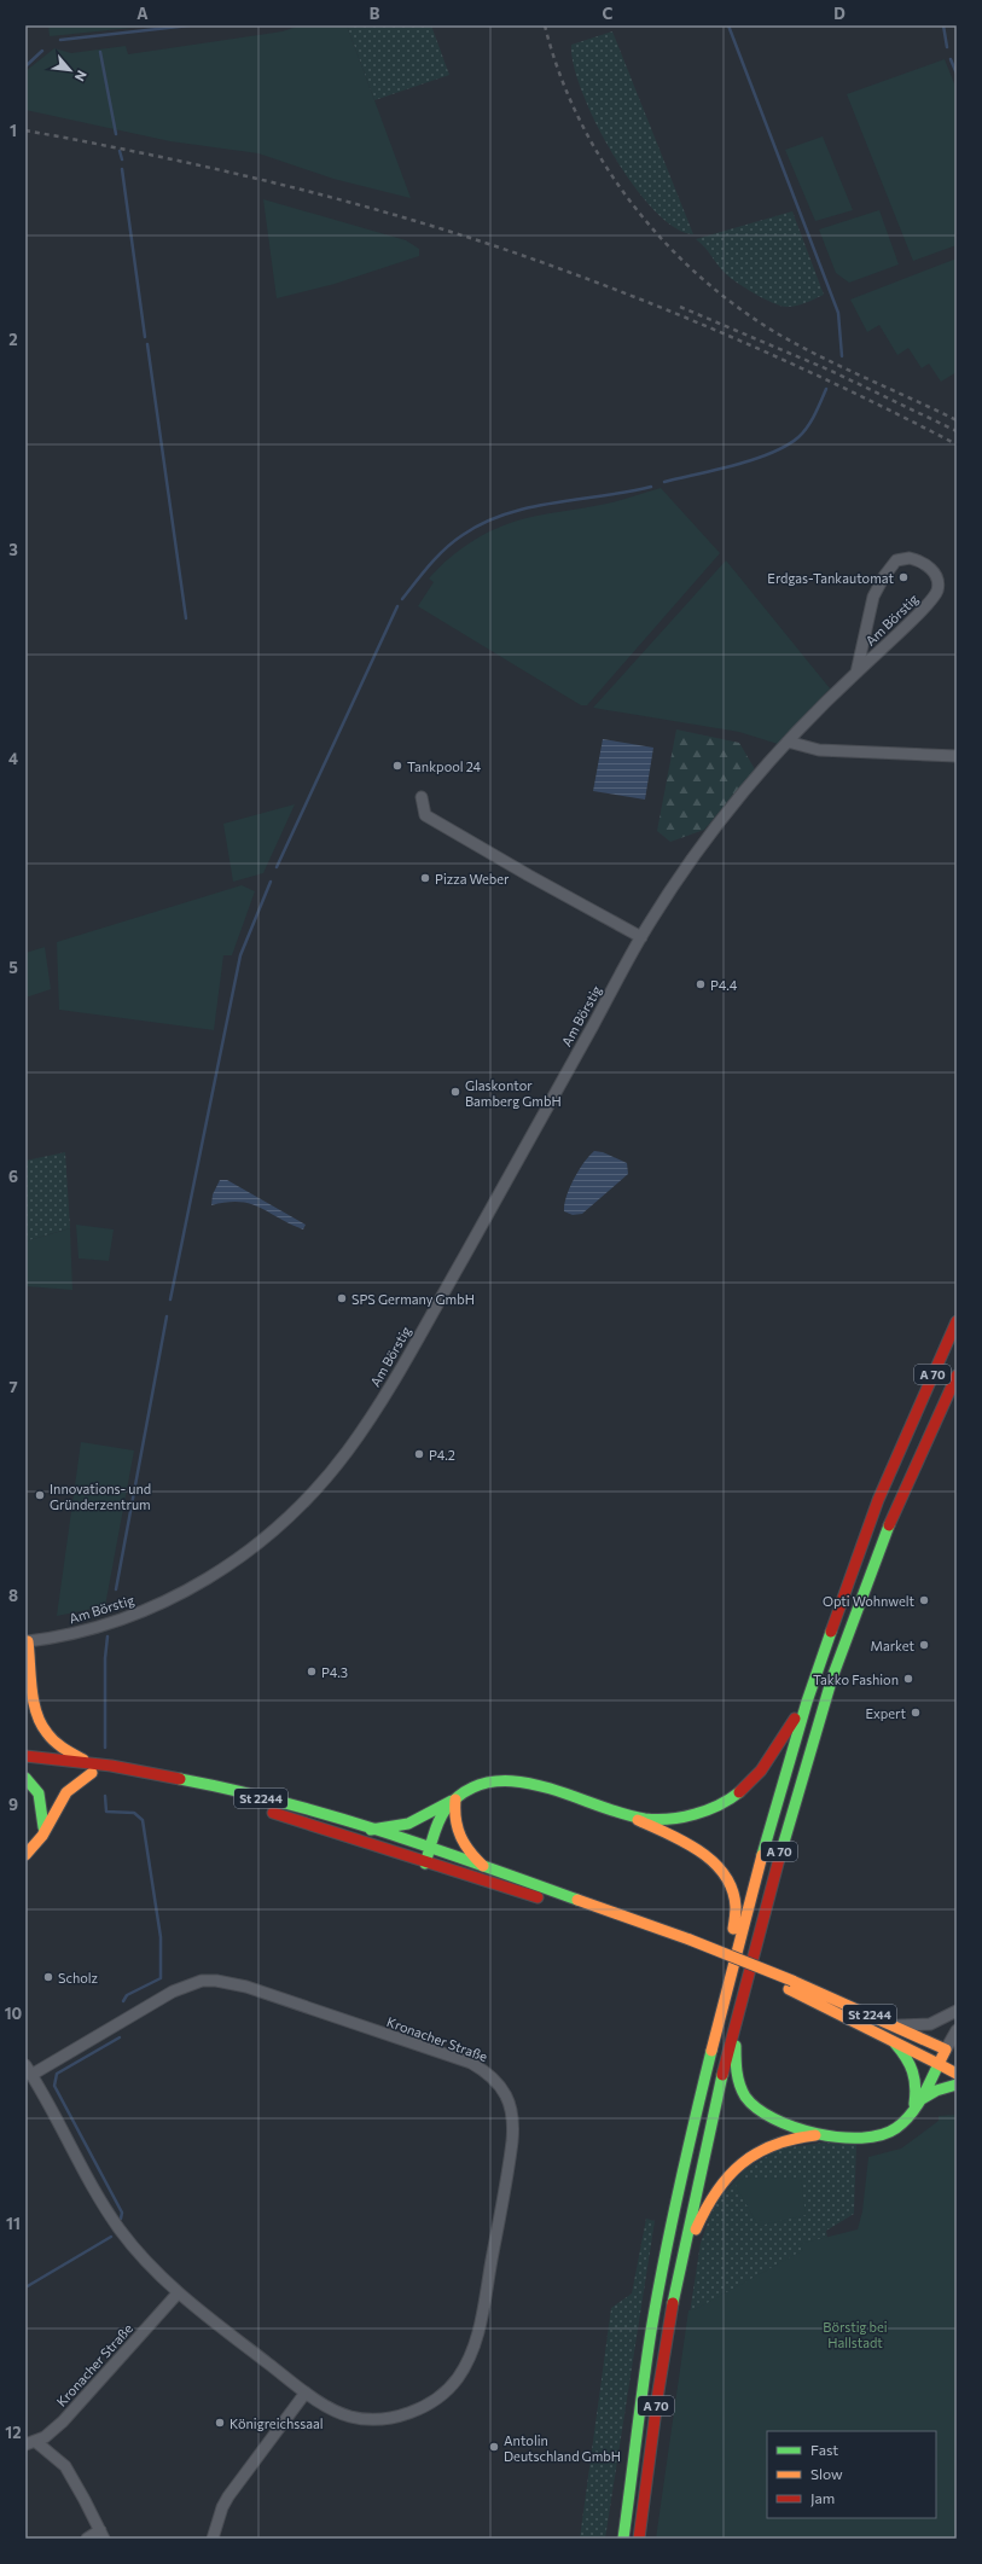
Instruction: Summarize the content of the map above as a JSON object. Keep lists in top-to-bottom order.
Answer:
{
  "streets": {
    "main road": ["A 70", "St 2244"],
    "street": ["Am Börstig", "Kronacher Straße"]
  },
  "parks": ["Börstig bei Hallstadt"],
  "places": [
    "Erdgas-Tankautomat",
    "Tankpool 24",
    "Pizza Weber",
    "P4.4",
    "Glaskontor Bamberg GmbH",
    "SPS Germany GmbH",
    "P4.2",
    "Innovations- und Gründerzentrum",
    "Opti Wohnwelt",
    "Market",
    "P4.3",
    "Takko Fashion",
    "Expert",
    "Scholz",
    "Königreichssaal",
    "Antolin Deutschland GmbH"
  ],
  "legend": ["Fast", "Slow", "Jam"],
  "north": "bottom right",
  "grid": {
    "columns": [
      "A",
      "B",
      "C",
      "D"
    ],
    "rows": [
      "1",
      "2",
      "3",
      "4",
      "5",
      "6",
      "7",
      "8",
      "9",
      "10",
      "11",
      "12"
    ]
  }
}
